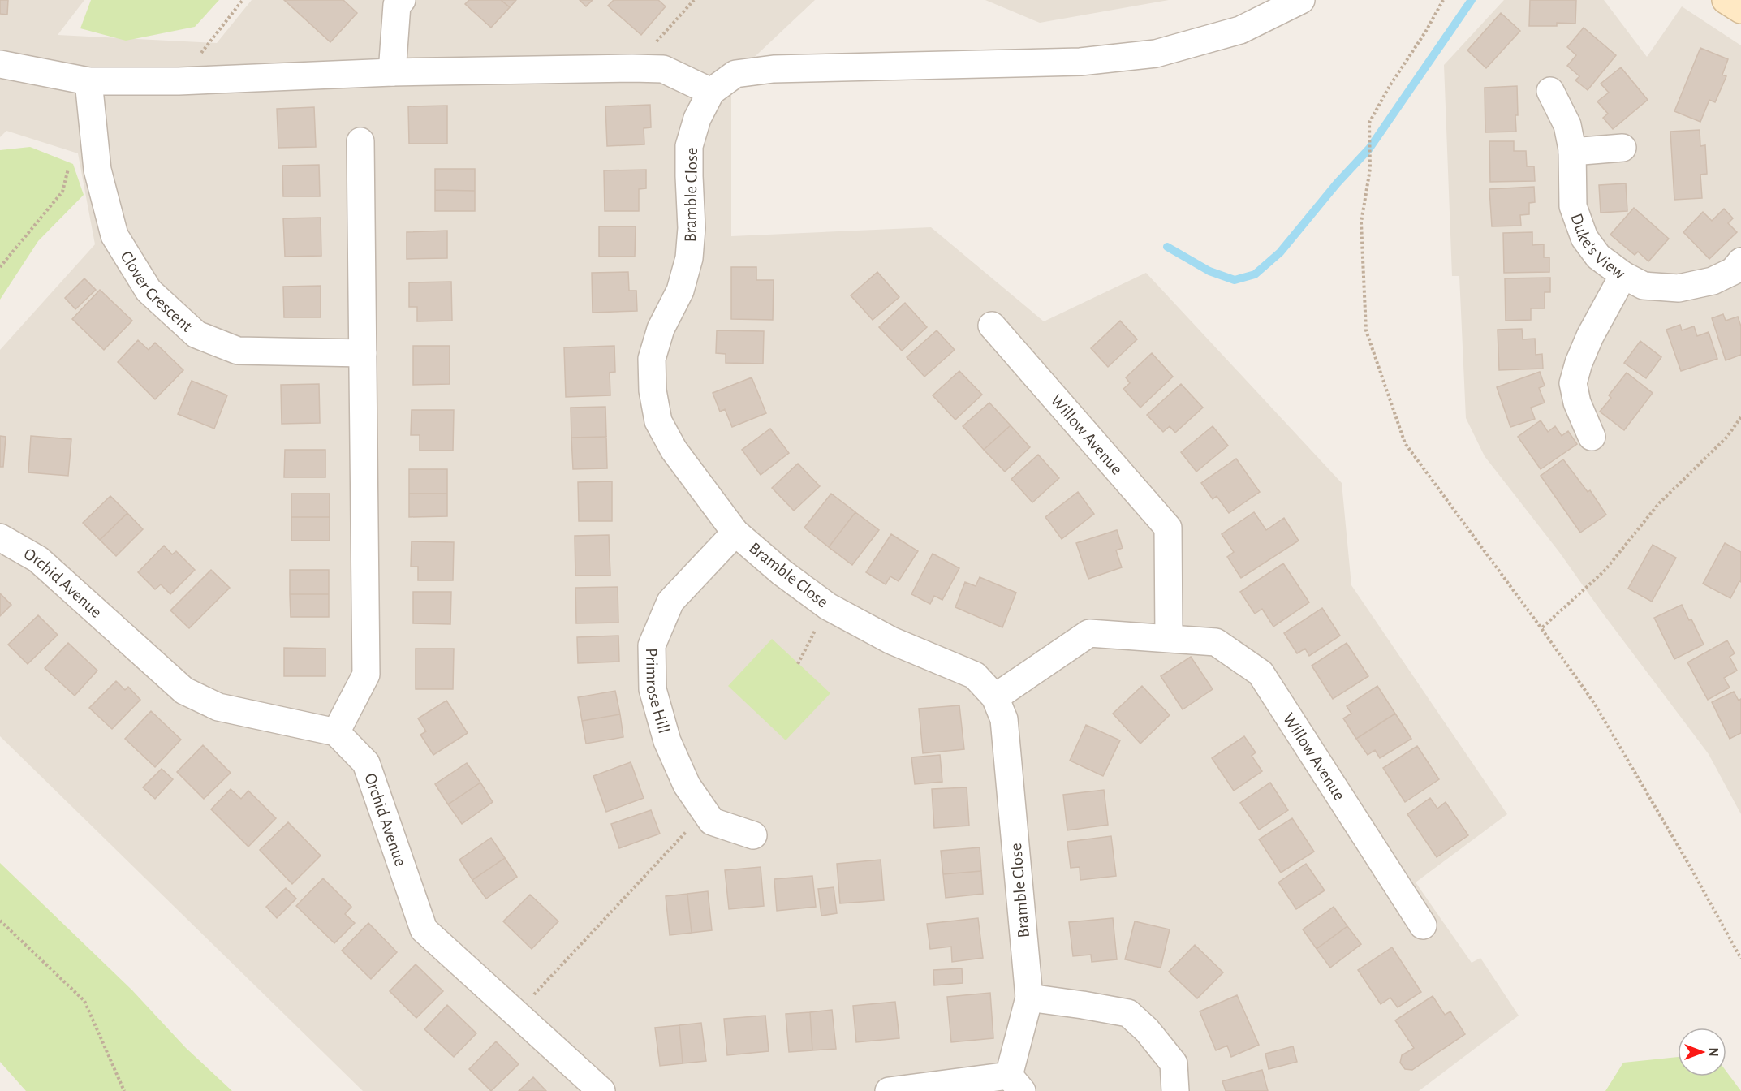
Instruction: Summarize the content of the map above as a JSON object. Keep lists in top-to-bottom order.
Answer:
{
  "streets": {
    "street": [
      "Bramble Close",
      "Duke's View",
      "Clover Crescent",
      "Willow Avenue",
      "Orchid Avenue",
      "Primrose Hill"
    ]
  },
  "crossings": [
    ["Bramble Close", "Willow Avenue"],
    ["Bramble Close", "Primrose Hill"]
  ],
  "north": "right"
}
